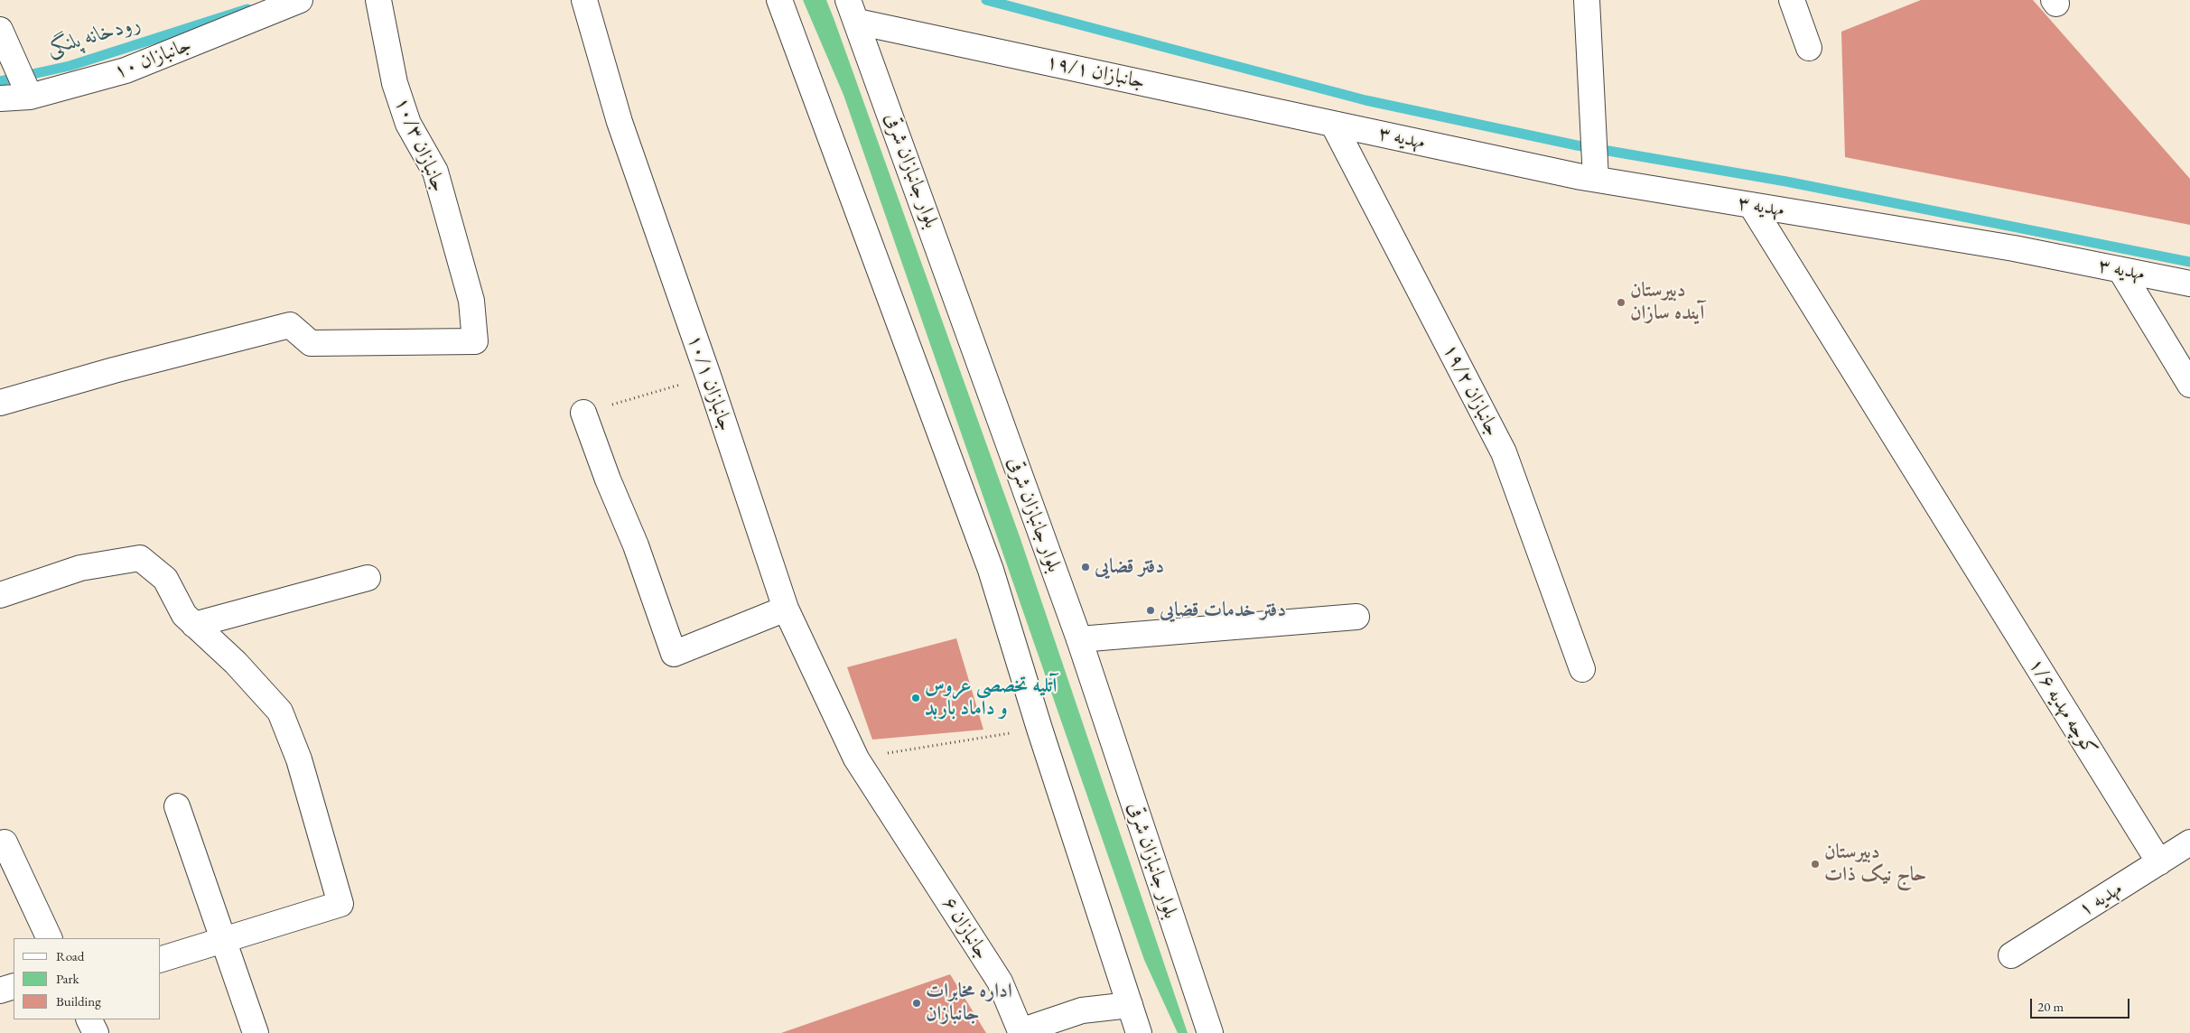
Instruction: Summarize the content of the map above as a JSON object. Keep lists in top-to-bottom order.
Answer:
{
  "streets": {
    "street": [
      "جانبازان ۱۰",
      "جانبازان ۱۹/۱",
      "مهدیه ۳",
      "جانبازان ۱۰/۳",
      "بلوار جانبازان شرقی",
      "جانبازان ۱۰/۱",
      "جانبازان ۱۹/۲",
      "کوچه مهدیه ۱/۶",
      "مهدیه ۱",
      "جانبازان ۶"
    ]
  },
  "crossings": [
    ["جانبازان ۱۹/۱", "مهدیه ۳"],
    ["جانبازان ۱۹/۱", "بلوار جانبازان شرقی"],
    ["جانبازان ۱۹/۱", "جانبازان ۱۹/۲"],
    ["مهدیه ۳", "جانبازان ۱۹/۲"],
    ["مهدیه ۳", "کوچه مهدیه ۱/۶"],
    ["جانبازان ۱۰/۱", "جانبازان ۶"],
    ["کوچه مهدیه ۱/۶", "مهدیه ۱"]
  ],
  "water": ["رودخانه پلنگی"],
  "places": [
    "دبیرستان آینده سازان",
    "دفتر قضایی",
    "دفتر خدمات قضایی",
    "آتلیه تخصصی عروس و داماد باربد",
    "دبیرستان حاج نیک ذات",
    "اداره مخابرات جانبازان"
  ],
  "legend": ["Road", "Park", "Building"],
  "scale_bar": "20 m"
}
